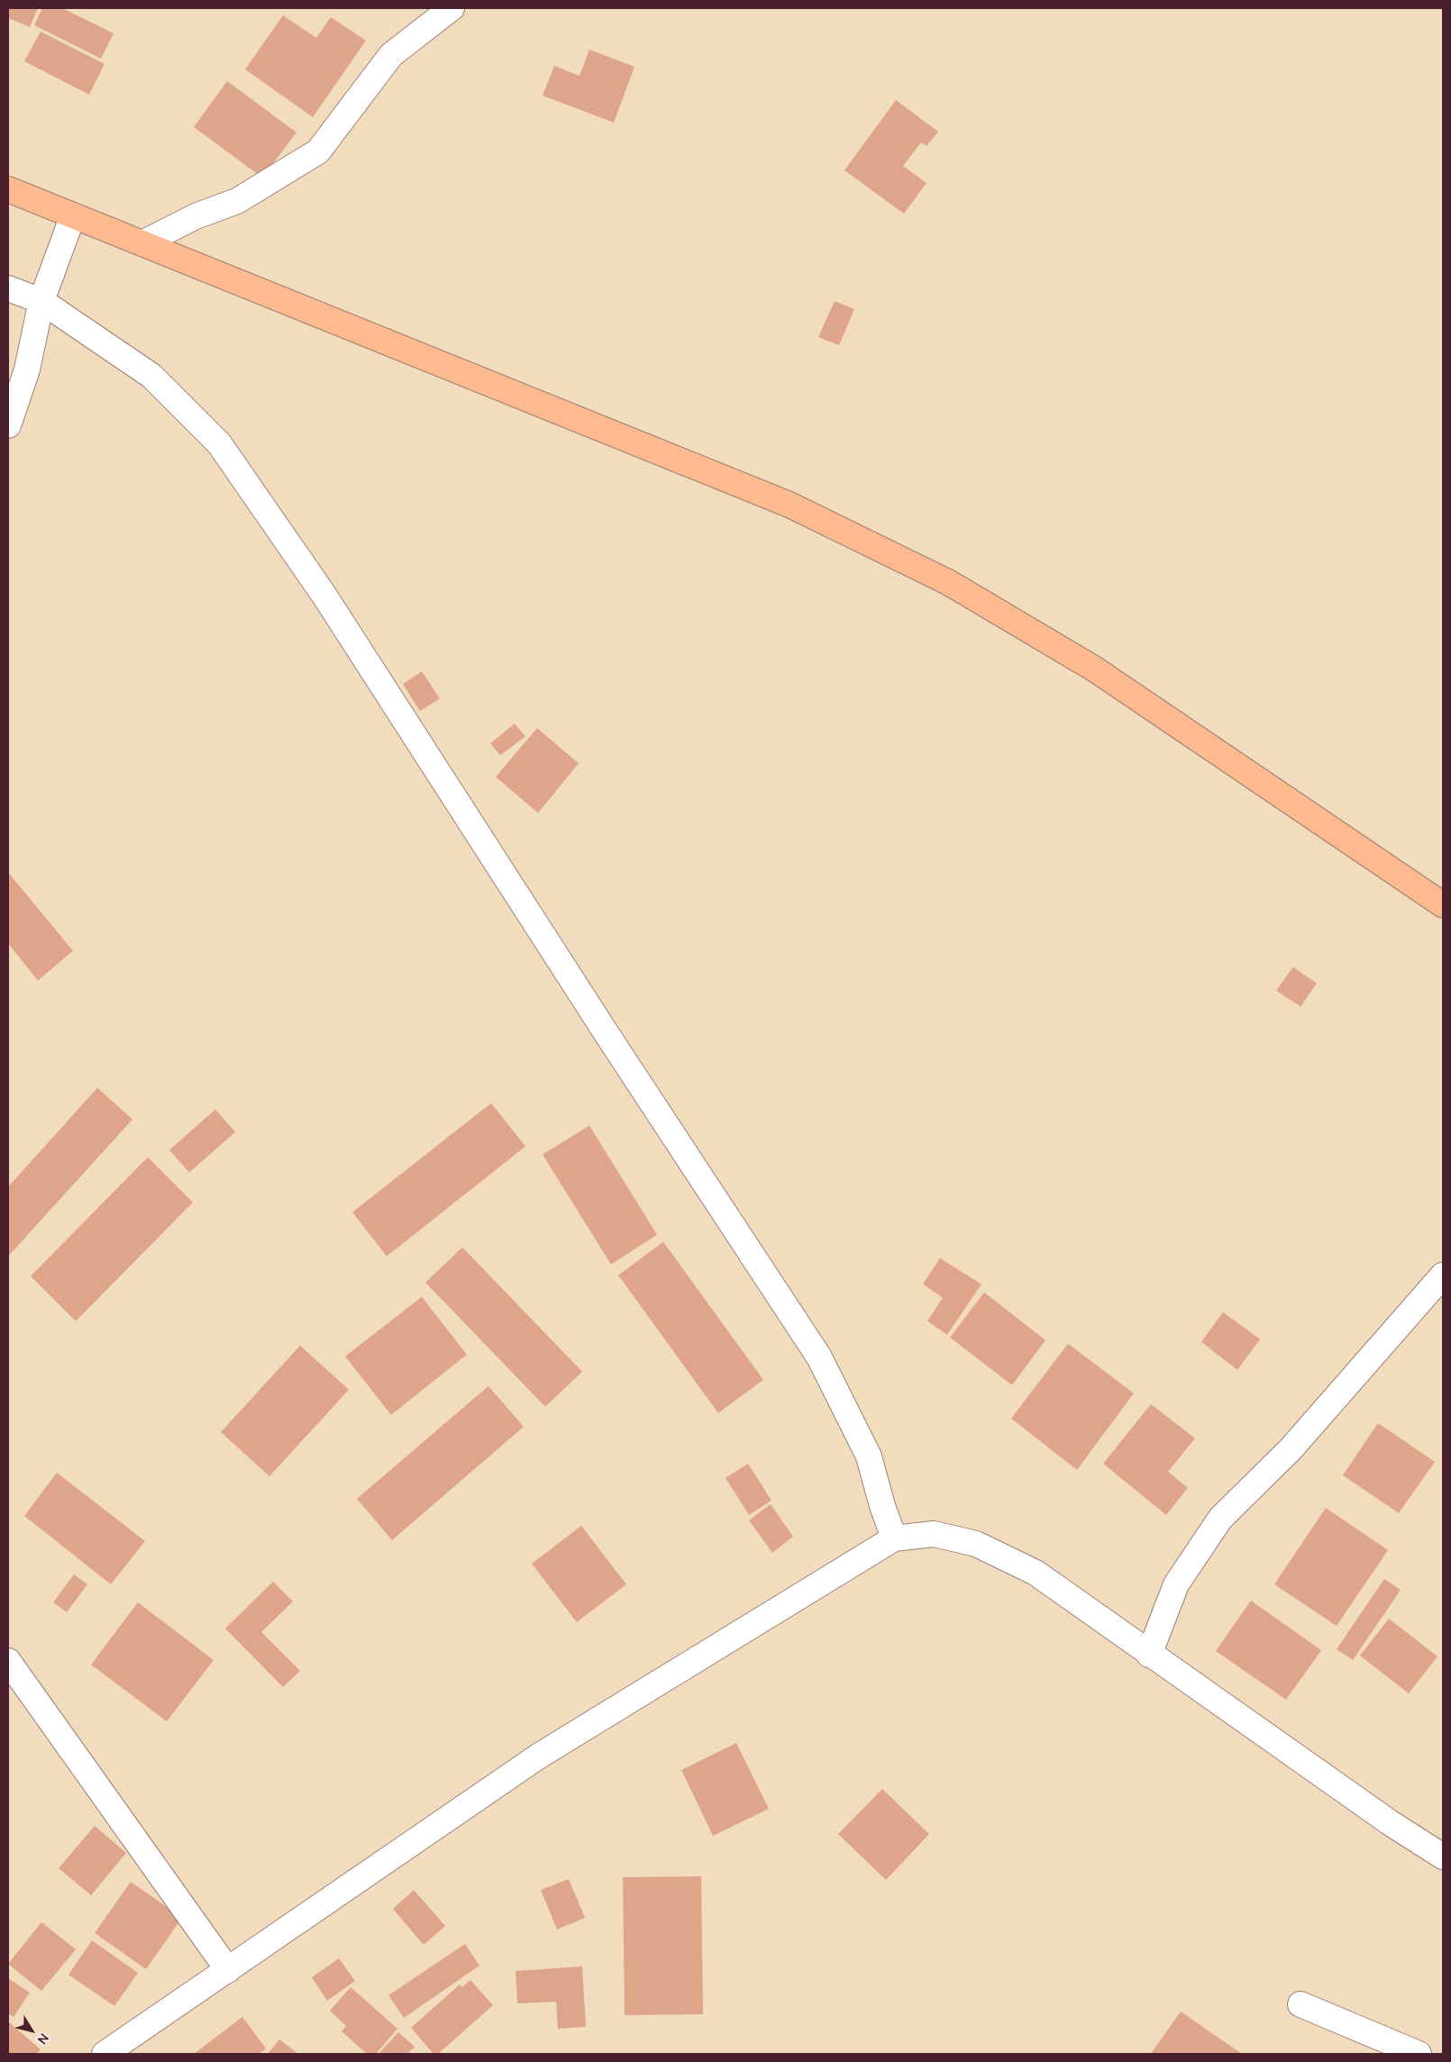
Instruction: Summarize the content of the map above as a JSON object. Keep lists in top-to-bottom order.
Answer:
{
  "north": "bottom right"
}
